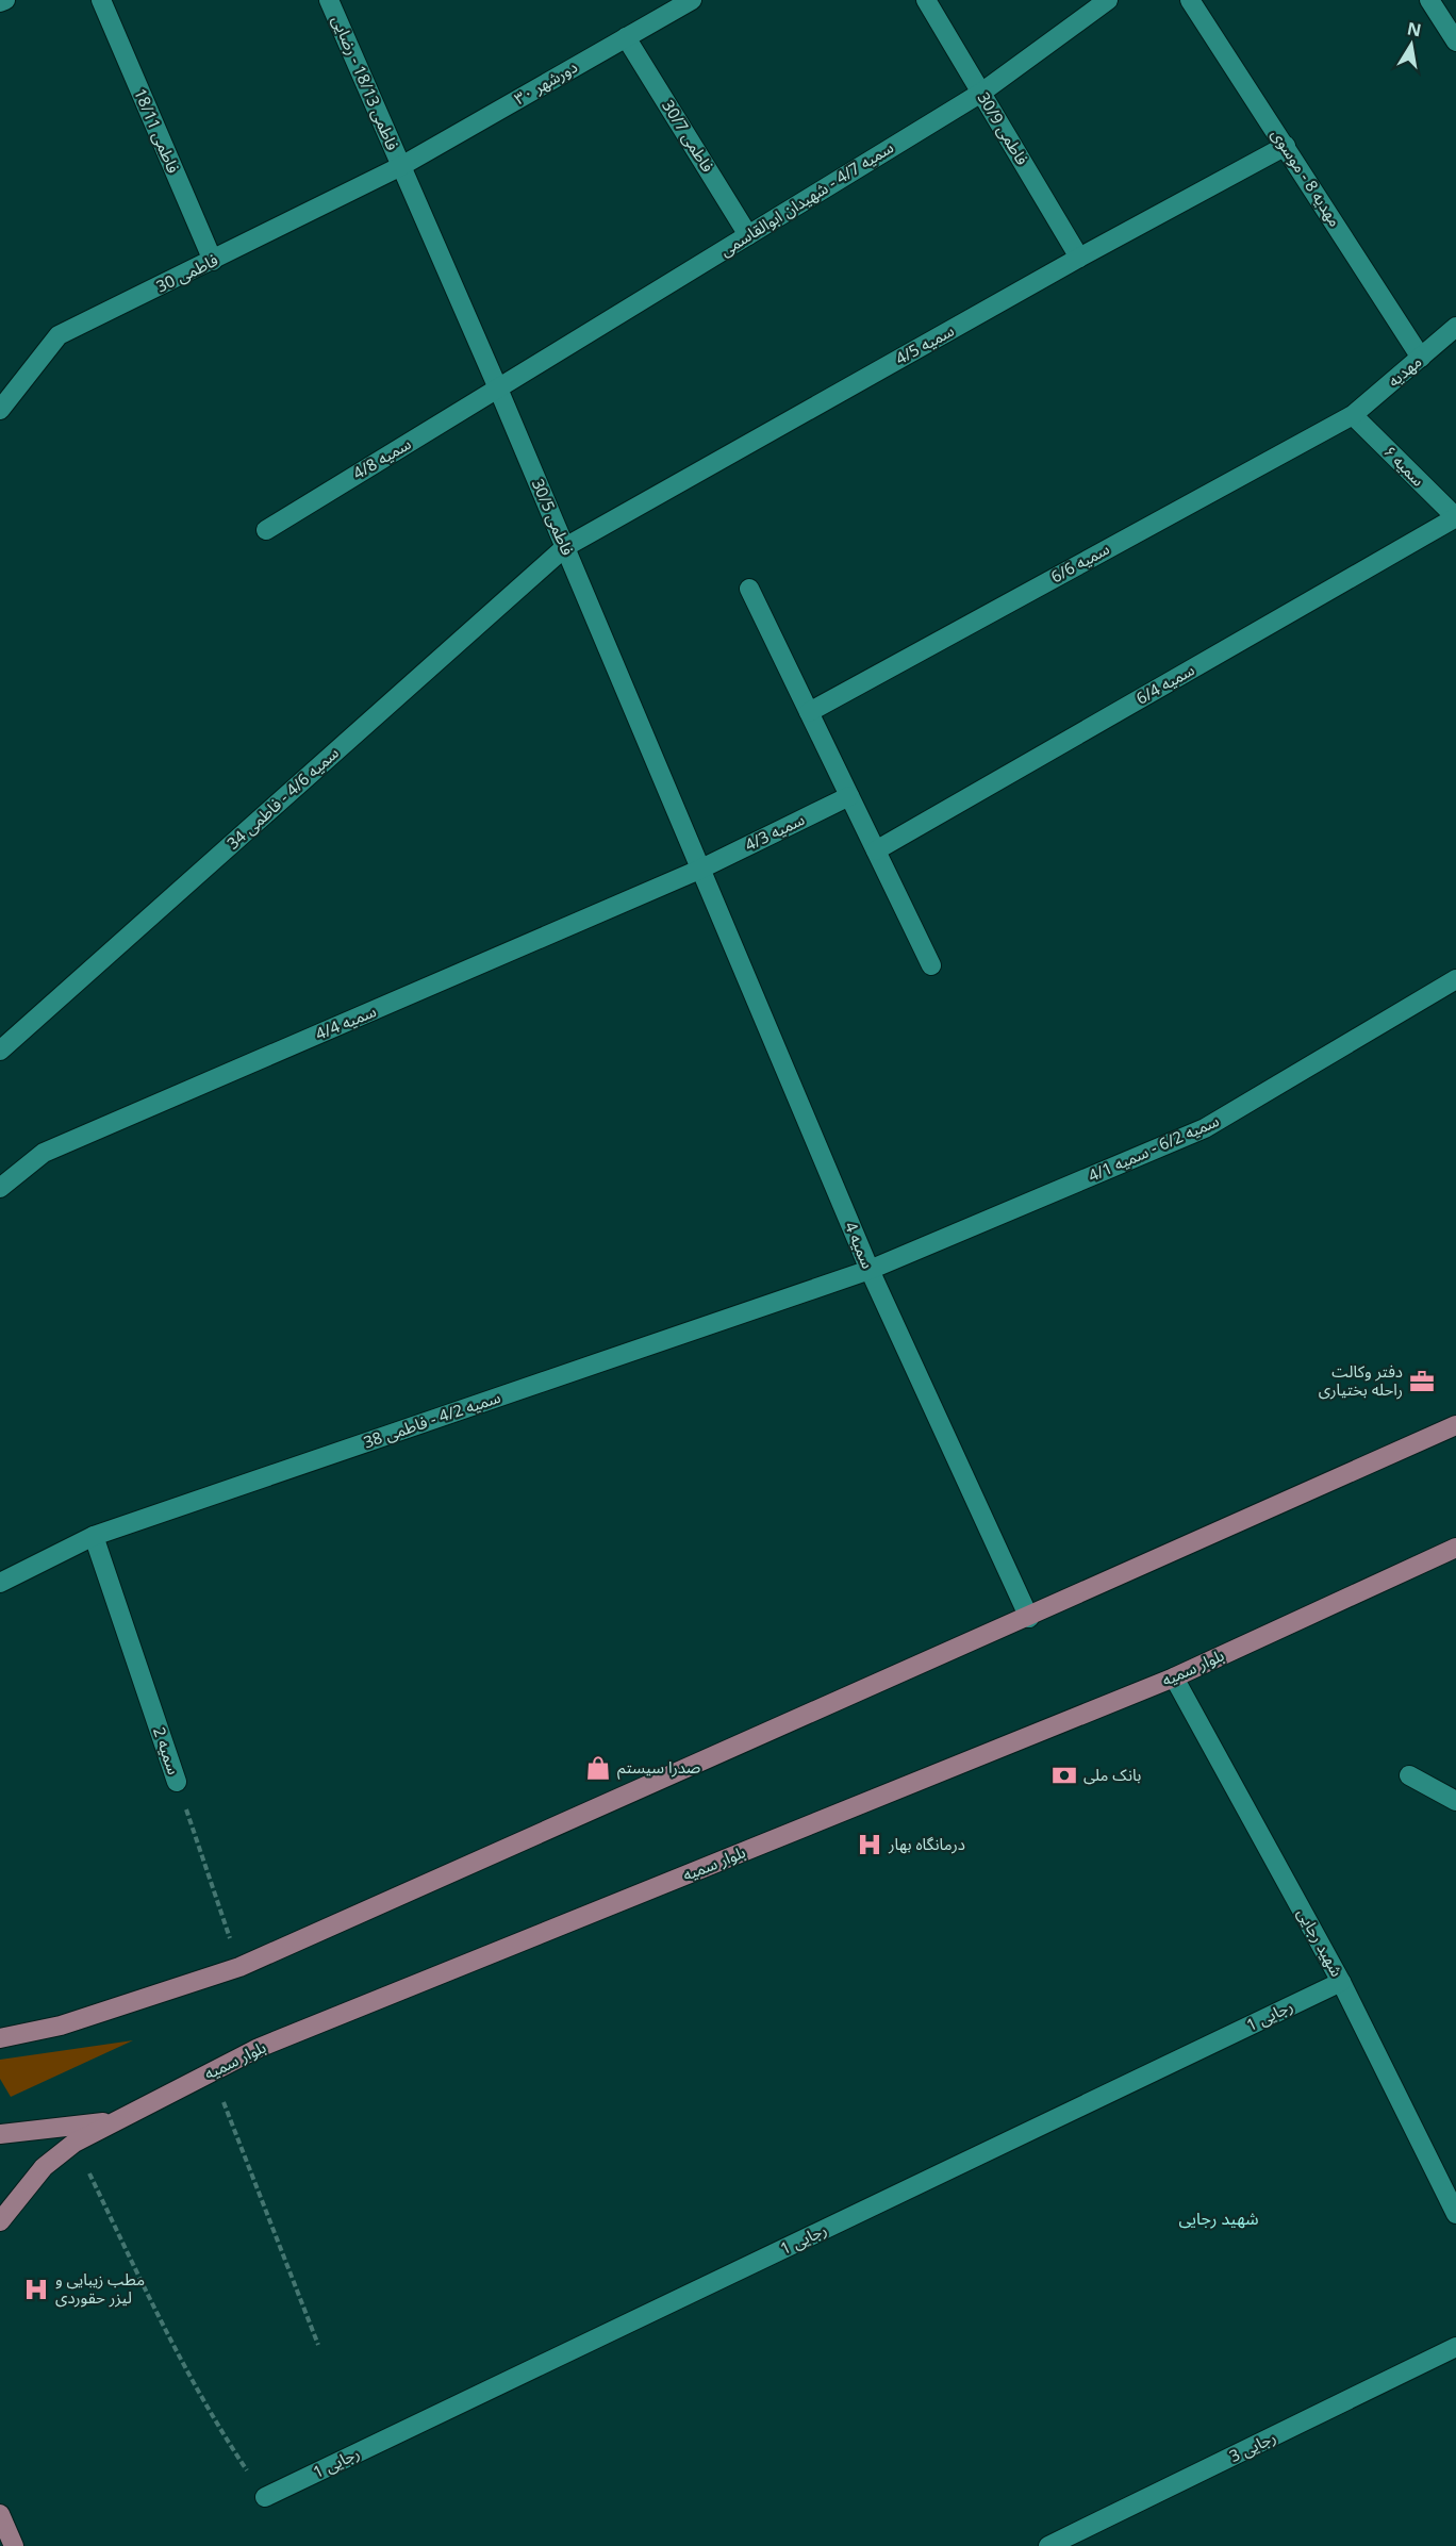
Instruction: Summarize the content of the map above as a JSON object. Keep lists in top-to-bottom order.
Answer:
{
  "streets": {
    "main road": ["بلوار سمیه"],
    "street": [
      "فاطمی 18/13 - رضایی",
      "دورشهر ۳۰",
      "فاطمی 30/9",
      "فاطمی 18/11",
      "فاطمی 30/7",
      "مهدیه 8 - موسوی",
      "سمیه 4/7 - شهیدان ابوالقاسمی",
      "فاطمی 30",
      "سمیه 4/5",
      "مهدیه",
      "سمیه 4/8",
      "سمیه ۶",
      "فاطمی 30/5",
      "سمیه 6/6",
      "سمیه 6/4",
      "سمیه 4/6 - فاطمی 34",
      "سمیه 4/3",
      "سمیه 4/4",
      "سمیه 6/2 - سمیه 4/1",
      "سمیه 4",
      "سمیه 4/2 - فاطمی 38",
      "سمیه 2",
      "شهید رجایی",
      "رجایی 1",
      "رجایی 3"
    ]
  },
  "crossings": [
    ["فاطمی 18/13 - رضایی", "دورشهر ۳۰"],
    ["فاطمی 18/13 - رضایی", "فاطمی 30"],
    ["فاطمی 18/13 - رضایی", "فاطمی 30/5"],
    ["دورشهر ۳۰", "فاطمی 30/7"],
    ["دورشهر ۳۰", "فاطمی 30"],
    ["دورشهر ۳۰", "فاطمی 30/5"],
    ["فاطمی 30/9", "سمیه 4/7 - شهیدان ابوالقاسمی"],
    ["فاطمی 30/9", "سمیه 4/5"],
    ["فاطمی 18/11", "فاطمی 30"],
    ["فاطمی 30/7", "سمیه 4/7 - شهیدان ابوالقاسمی"],
    ["مهدیه 8 - موسوی", "سمیه 4/5"],
    ["مهدیه 8 - موسوی", "مهدیه"],
    ["سمیه 4/7 - شهیدان ابوالقاسمی", "سمیه 4/8"],
    ["سمیه 4/7 - شهیدان ابوالقاسمی", "فاطمی 30/5"],
    ["فاطمی 30", "فاطمی 30/5"],
    ["سمیه 4/5", "فاطمی 30/5"],
    ["سمیه 4/5", "سمیه 4/6 - فاطمی 34"],
    ["مهدیه", "سمیه ۶"],
    ["مهدیه", "سمیه 6/6"],
    ["سمیه 4/8", "فاطمی 30/5"],
    ["سمیه ۶", "سمیه 6/6"],
    ["سمیه ۶", "سمیه 6/4"],
    ["فاطمی 30/5", "سمیه 4/6 - فاطمی 34"],
    ["فاطمی 30/5", "سمیه 4/3"],
    ["فاطمی 30/5", "سمیه 4/4"],
    ["فاطمی 30/5", "سمیه 4"],
    ["سمیه 4/3", "سمیه 4/4"],
    ["سمیه 4/3", "سمیه 4"],
    ["سمیه 4/4", "سمیه 4"],
    ["سمیه 6/2 - سمیه 4/1", "سمیه 4"],
    ["سمیه 6/2 - سمیه 4/1", "سمیه 4/2 - فاطمی 38"],
    ["سمیه 4", "سمیه 4/2 - فاطمی 38"],
    ["سمیه 4/2 - فاطمی 38", "سمیه 2"],
    ["بلوار سمیه", "شهید رجایی"],
    ["شهید رجایی", "رجایی 1"]
  ],
  "districts": ["شهید رجایی"],
  "places": {
    "office": ["دفتر وکالت راحله بختیاری"],
    "shop": ["صدرا سیستم"],
    "bank": ["بانک ملی"],
    "hospital": ["درمانگاه بهار", "مطب زیبایی و لیزر حقوردی"]
  },
  "north": "top"
}
